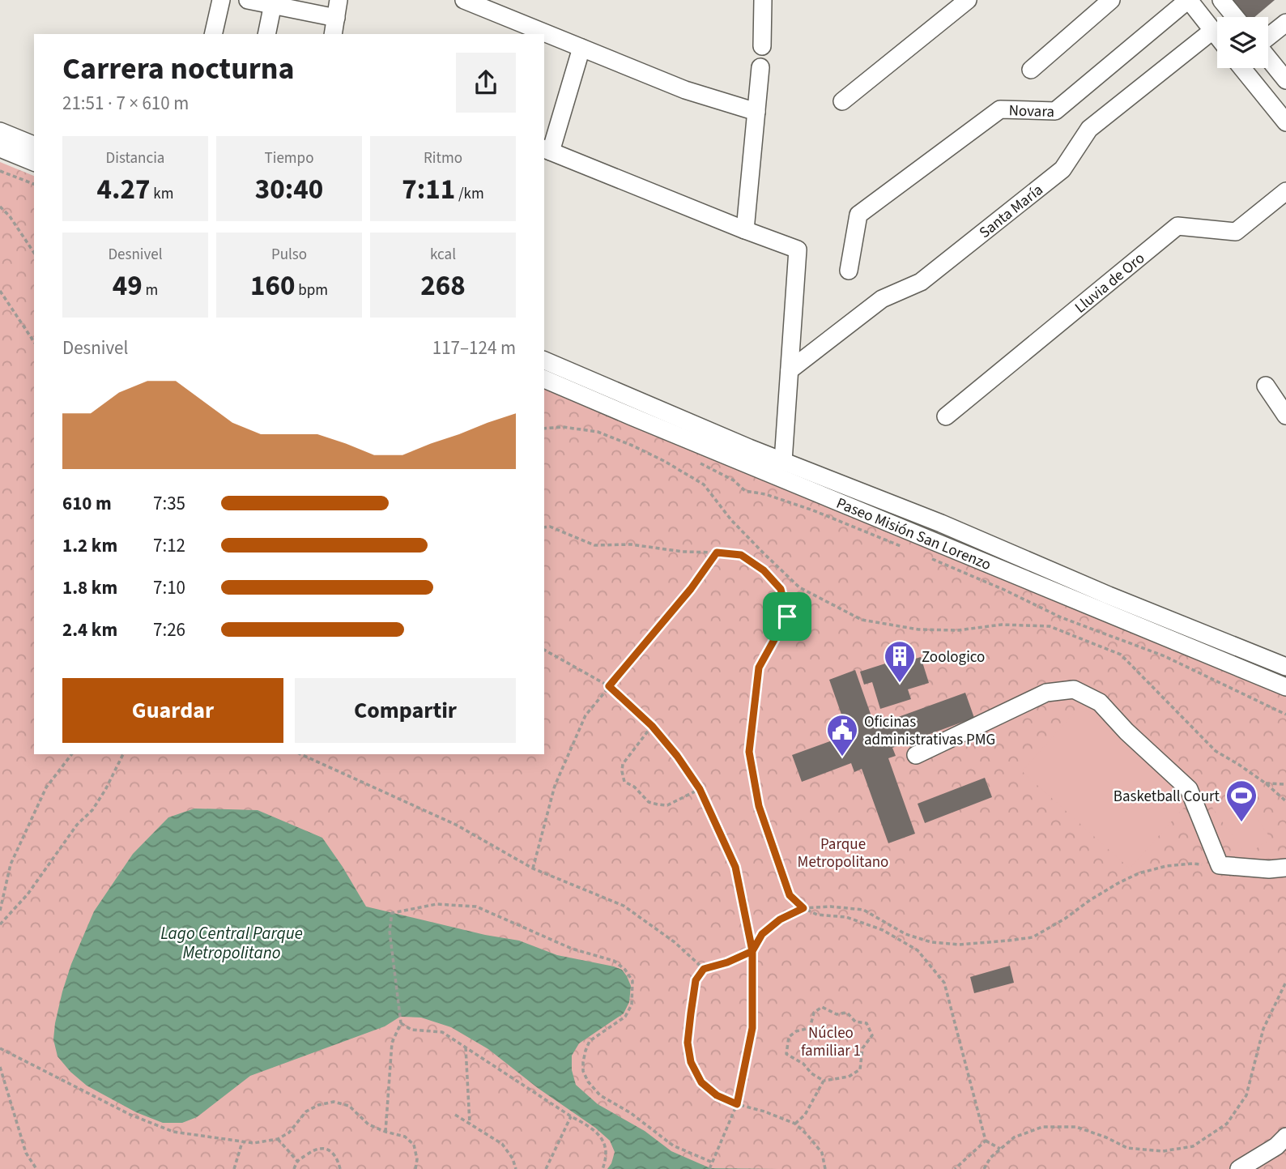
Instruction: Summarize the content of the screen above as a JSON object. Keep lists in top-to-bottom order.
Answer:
{
  "streets": {
    "street": [
      "Novara",
      "Santa María",
      "Lluvia de Oro",
      "Paseo Misión San Lorenzo"
    ]
  },
  "water": ["Lago Central Parque Metropolitano"],
  "parks": ["Parque Metropolitano", "Núcleo familiar 1"],
  "places": {
    "building": ["Zoologico"],
    "public building": ["Oficinas administrativas PMG"],
    "sports": ["Basketball Court"]
  },
  "page": {
    "heading": ["Carrera nocturna", "21:51 · 7 × 610 m"],
    "stats": [
      ["Distancia", "4.27 km"],
      ["Tiempo", "30:40"],
      ["Ritmo", "7:11 /km"],
      ["Desnivel", "49 m"],
      ["Pulso", "160 bpm"],
      ["kcal", "268"]
    ],
    "chart": ["Desnivel", "117–124 m"],
    "list": [
      {
        "name": "610 m",
        "note": "7:35"
      },
      {
        "name": "1.2 km",
        "note": "7:12"
      },
      {
        "name": "1.8 km",
        "note": "7:10"
      },
      {
        "name": "2.4 km",
        "note": "7:26"
      }
    ],
    "buttons": ["Guardar", "Compartir"]
  }
}
